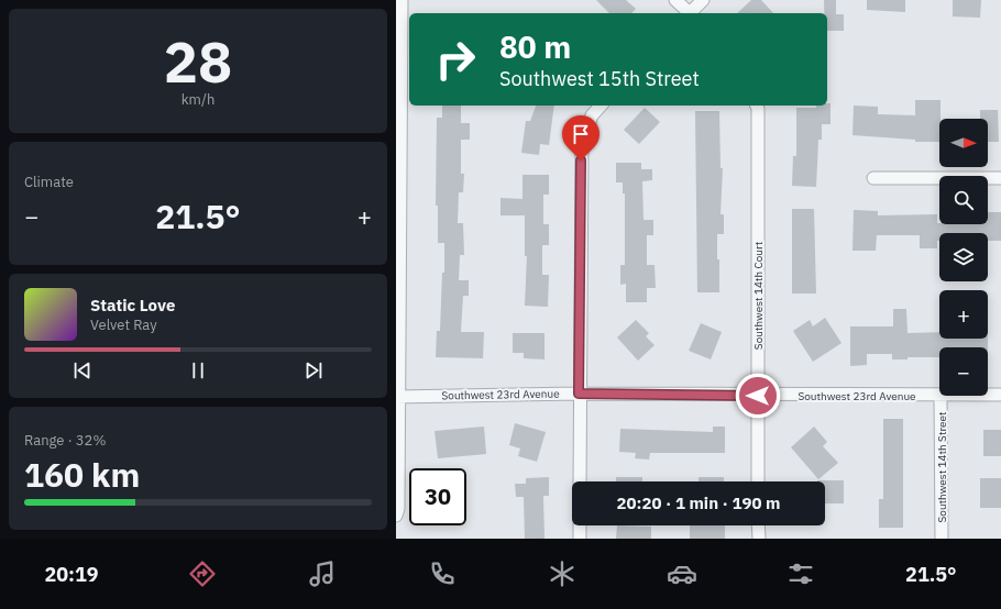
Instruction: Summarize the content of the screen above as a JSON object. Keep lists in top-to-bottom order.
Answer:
{
  "streets": {
    "street": ["Southwest 14th Court", "Southwest 23rd Avenue", "Southwest 14th Street"]
  },
  "crossings": [
    ["Southwest 14th Court", "Southwest 23rd Avenue"]
  ],
  "north": "right",
  "page": {
    "tile": [
      ["28", "km/h"],
      "Climate",
      ["Range · 32%", "160 km"]
    ],
    "turn": ["80 m", "Southwest 15th Street"],
    "map_buttons": ["+", "−"],
    "heat": ["−", "21.5°", "+"],
    "song": ["Static Love", "Velvet Ray"],
    "limit": "30",
    "trip": "20:20 · 1 min · 190 m",
    "tabs": ["20:19", "21.5°"]
  }
}
